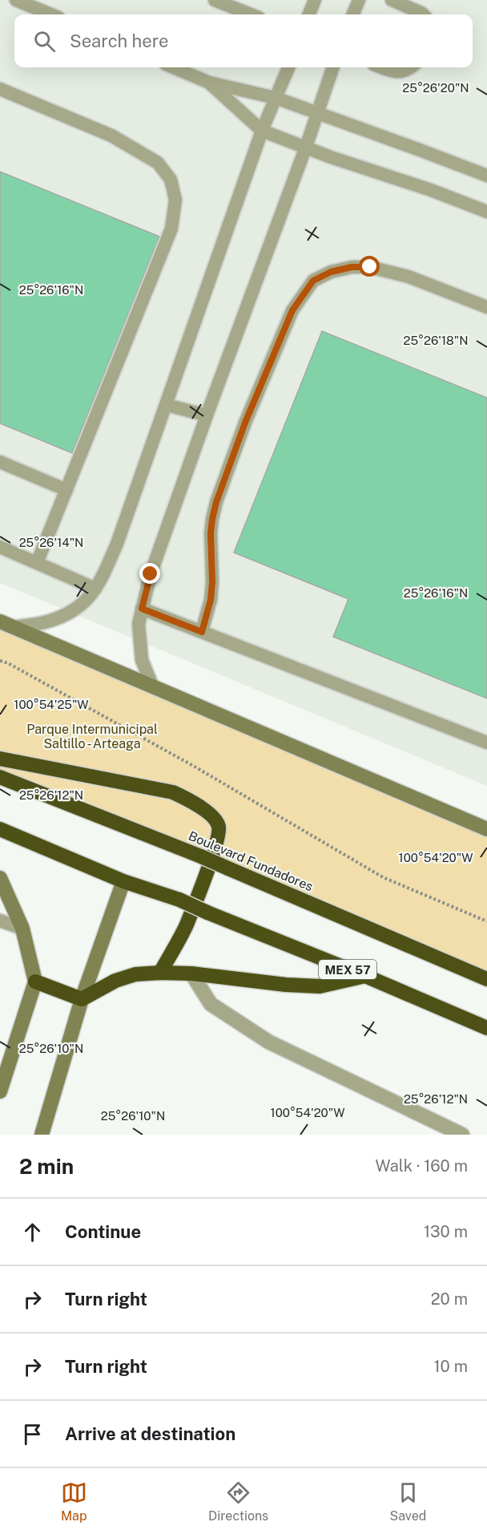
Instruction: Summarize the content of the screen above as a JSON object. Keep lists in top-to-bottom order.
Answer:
{
  "streets": {
    "highway": ["Boulevard Fundadores", "MEX 57"]
  },
  "parks": ["Parque Intermunicipal Saltillo - Arteaga"],
  "page": {
    "search": "Search here",
    "heading": ["2 min", "Walk · 160 m"],
    "list": [
      ["Continue", "130 m"],
      ["Turn right", "20 m"],
      ["Turn right", "10 m"],
      "Arrive at destination"
    ],
    "nav": ["Map", "Directions", "Saved"]
  },
  "coordinates": [
    "25°26'20\"N",
    "25°26'16\"N",
    "25°26'18\"N",
    "25°26'14\"N",
    "100°54'25\"W",
    "25°26'12\"N",
    "100°54'20\"W",
    "25°26'10\"N"
  ]
}
